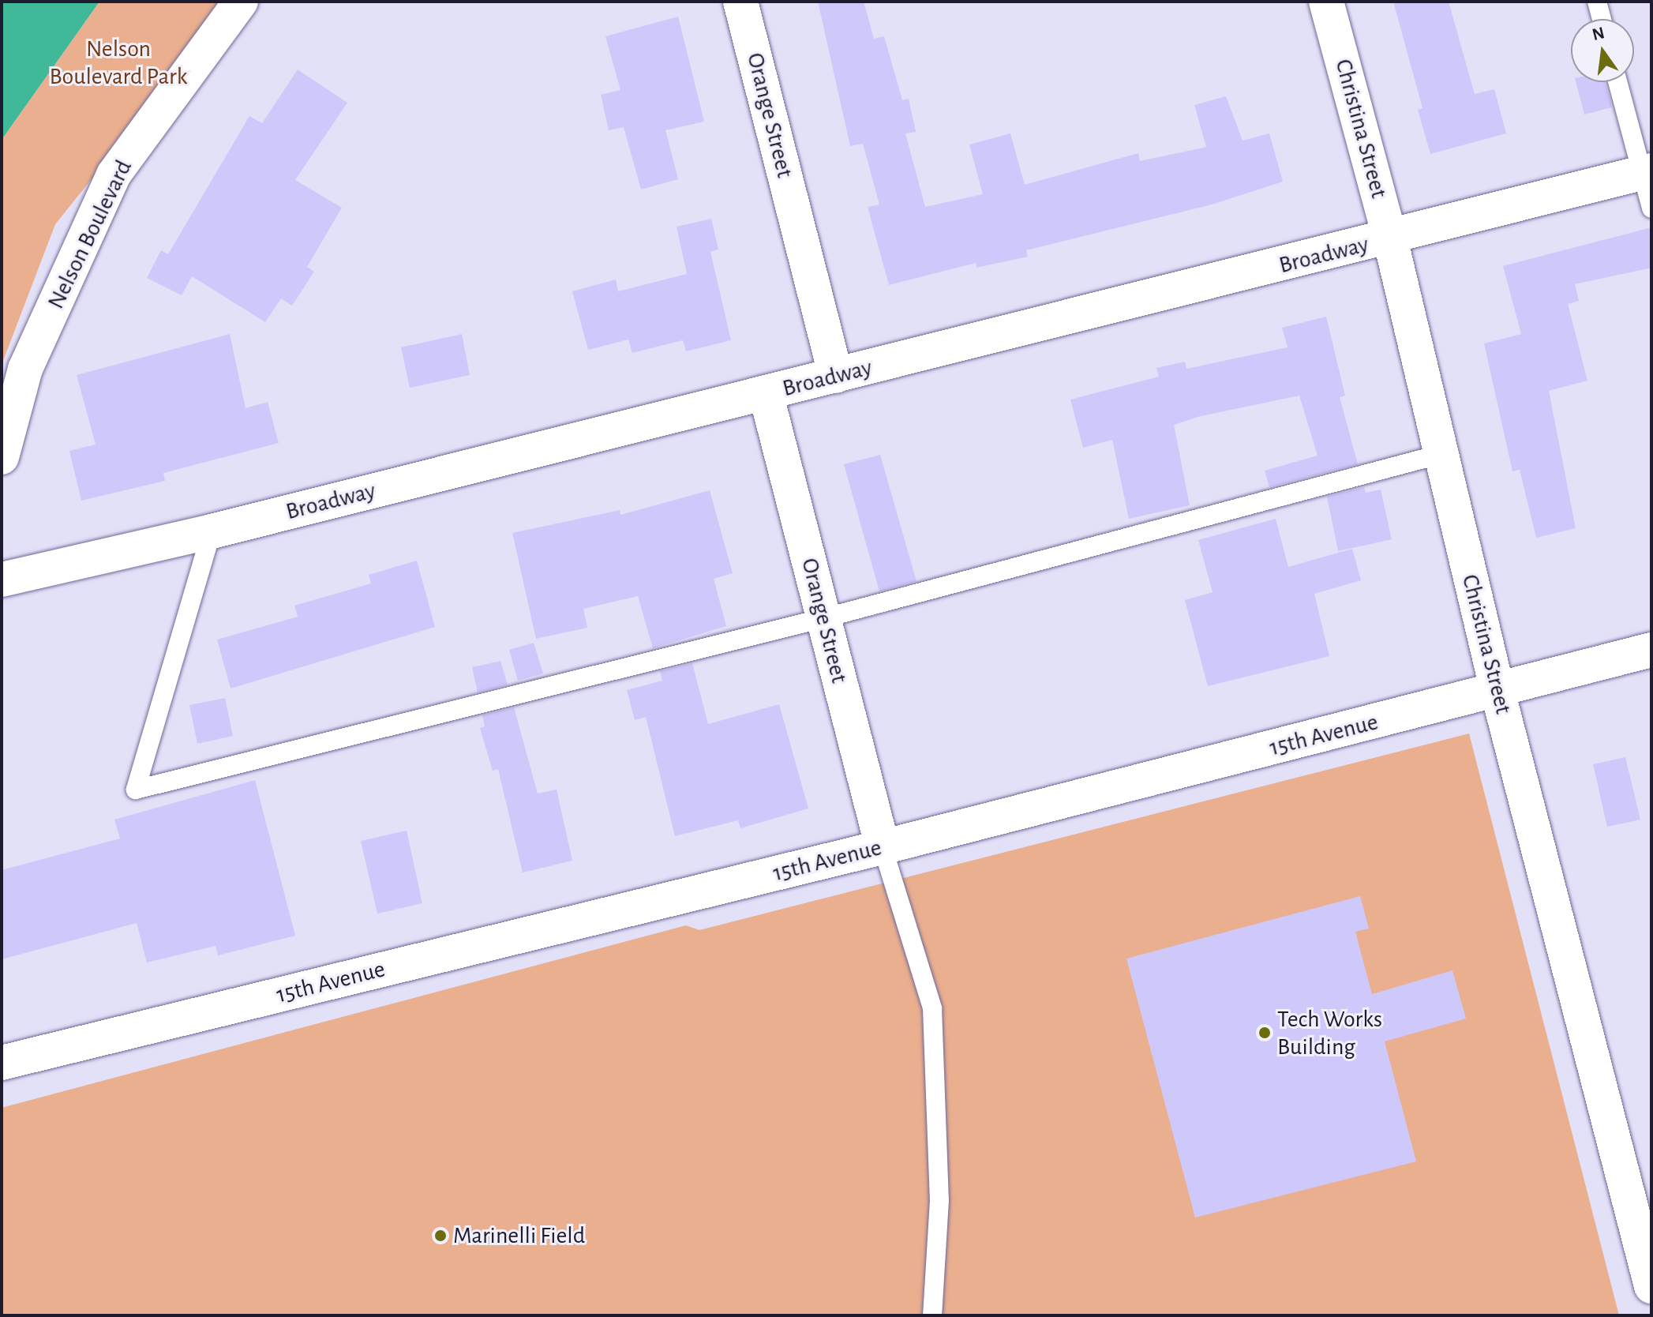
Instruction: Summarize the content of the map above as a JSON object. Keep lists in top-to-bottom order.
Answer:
{
  "streets": {
    "street": [
      "Orange Street",
      "Christina Street",
      "Nelson Boulevard",
      "Broadway",
      "15th Avenue"
    ]
  },
  "crossings": [
    ["Orange Street", "Broadway"],
    ["Orange Street", "15th Avenue"],
    ["Christina Street", "Broadway"],
    ["Christina Street", "15th Avenue"]
  ],
  "parks": ["Nelson Boulevard Park"],
  "places": ["Tech Works Building", "Marinelli Field"],
  "north": "top"
}
